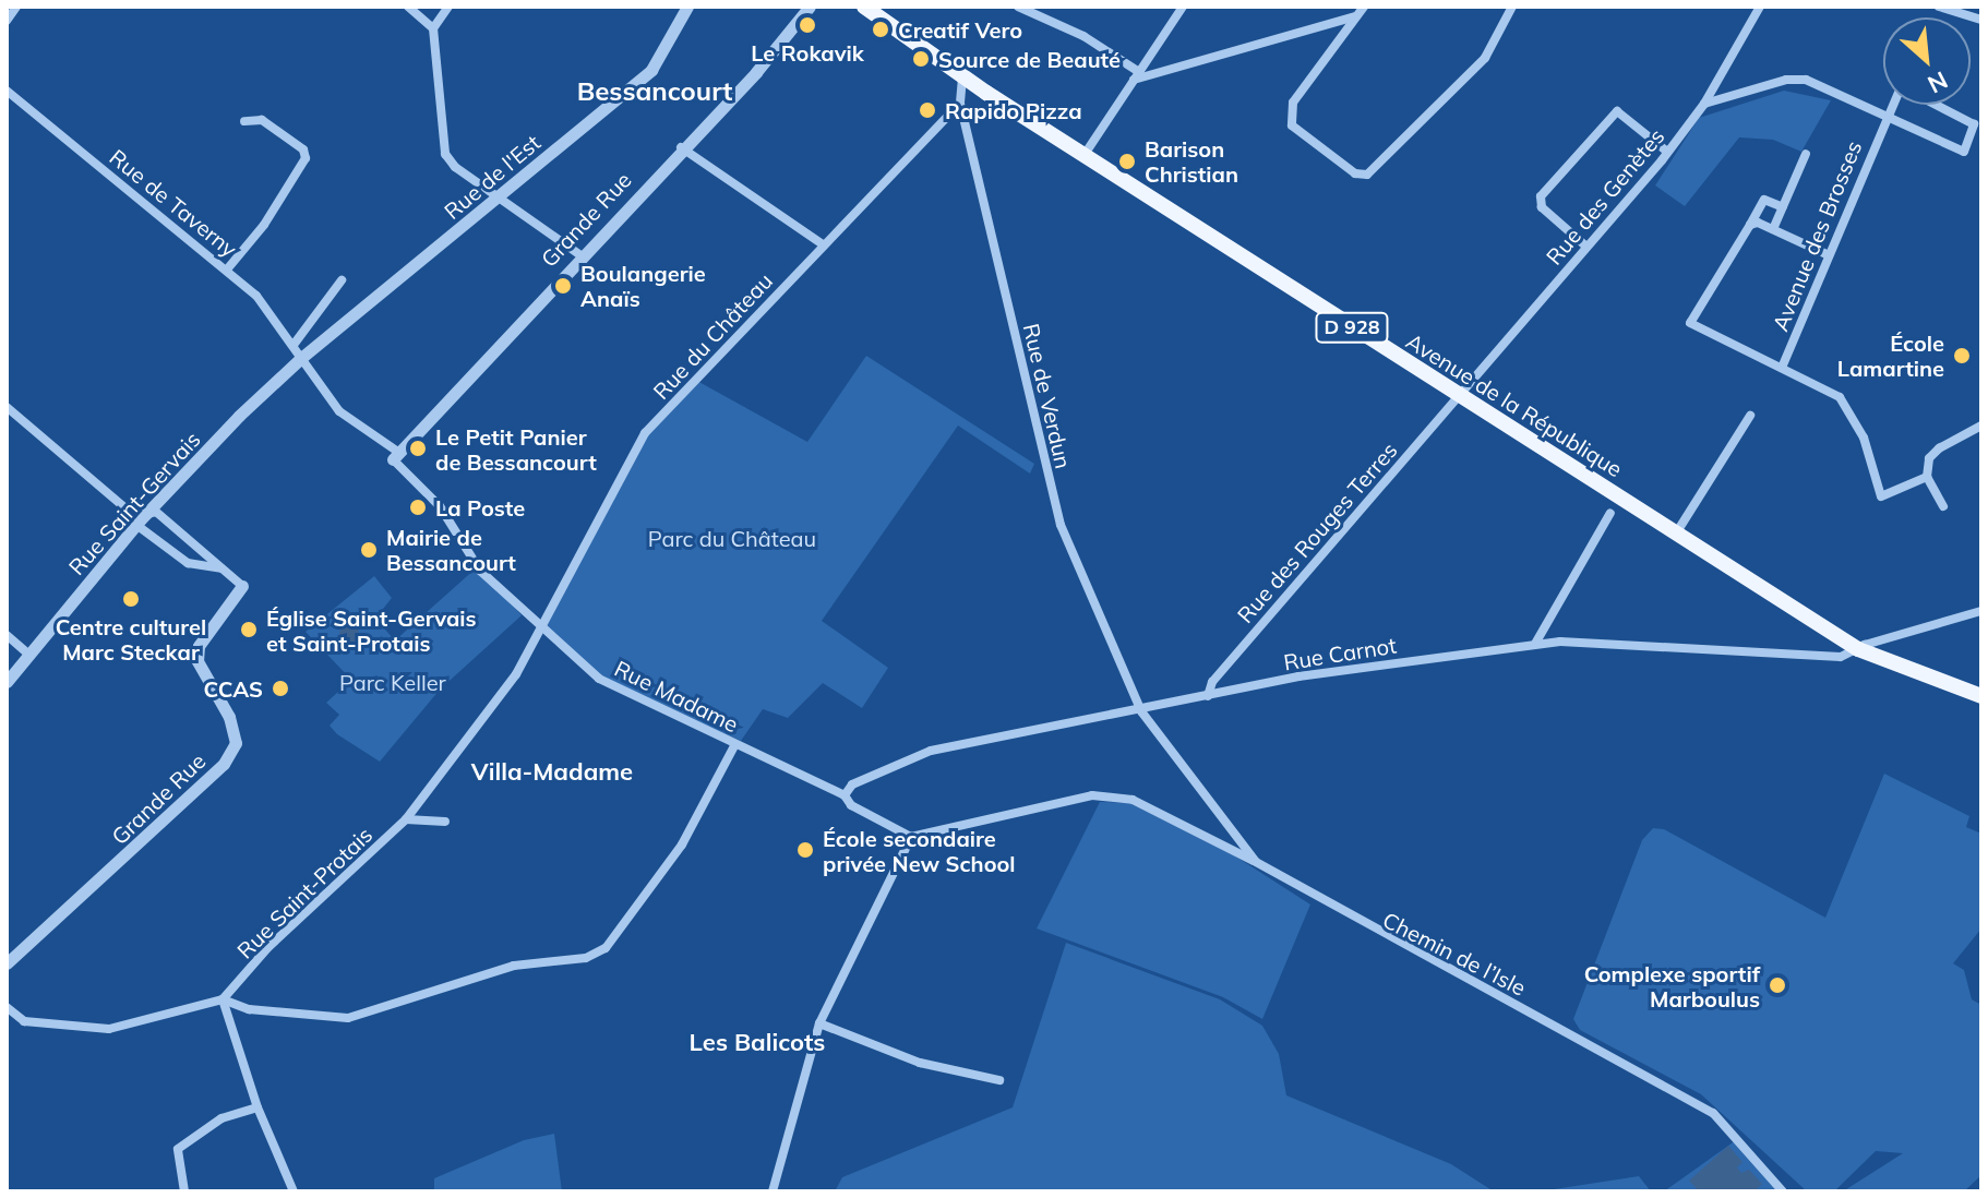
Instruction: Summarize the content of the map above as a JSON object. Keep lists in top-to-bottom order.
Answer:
{
  "streets": {
    "main road": ["D 928", "Avenue de la République"],
    "street": [
      "Rue de l'Est",
      "Rue des Genètes",
      "Rue de Taverny",
      "Grande Rue",
      "Avenue des Brosses",
      "Rue du Château",
      "Rue de Verdun",
      "Rue Saint-Gervais",
      "Rue des Rouges Terres",
      "Rue Carnot",
      "Rue Madame",
      "Rue Saint-Protais",
      "Chemin de l’Isle"
    ]
  },
  "crossings": [
    ["Rue de l'Est", "Rue de Taverny"],
    ["Rue de l'Est", "Rue Saint-Gervais"],
    ["Rue des Genètes", "Avenue des Brosses"],
    ["Rue des Genètes", "Avenue de la République"],
    ["Rue des Genètes", "Rue des Rouges Terres"],
    ["Rue de Taverny", "Rue Saint-Gervais"],
    ["Rue de Taverny", "Rue Madame"],
    ["Grande Rue", "Rue Madame"],
    ["Rue du Château", "Rue de Verdun"],
    ["Rue du Château", "Rue Madame"],
    ["Rue du Château", "Rue Saint-Protais"],
    ["Rue de Verdun", "Avenue de la République"],
    ["Rue de Verdun", "Rue Carnot"],
    ["Rue de Verdun", "Chemin de l’Isle"],
    ["Avenue de la République", "Rue des Rouges Terres"],
    ["Avenue de la République", "Rue Carnot"],
    ["Rue des Rouges Terres", "Rue Carnot"],
    ["Rue Carnot", "Rue Madame"],
    ["Rue Carnot", "Chemin de l’Isle"],
    ["Rue Madame", "Rue Saint-Protais"]
  ],
  "districts": ["Bessancourt", "Villa-Madame", "Les Balicots"],
  "parks": ["Parc du Château", "Parc Keller"],
  "places": [
    "Le Rokavik",
    "Creatif Vero",
    "Source de Beauté",
    "Rapido Pizza",
    "Barison Christian",
    "Boulangerie Anaïs",
    "École Lamartine",
    "Le Petit Panier de Bessancourt",
    "La Poste",
    "Mairie de Bessancourt",
    "Centre culturel Marc Steckar",
    "Église Saint-Gervais et Saint-Protais",
    "CCAS",
    "École secondaire privée New School",
    "Complexe sportif Marboulus"
  ],
  "north": "bottom right"
}
